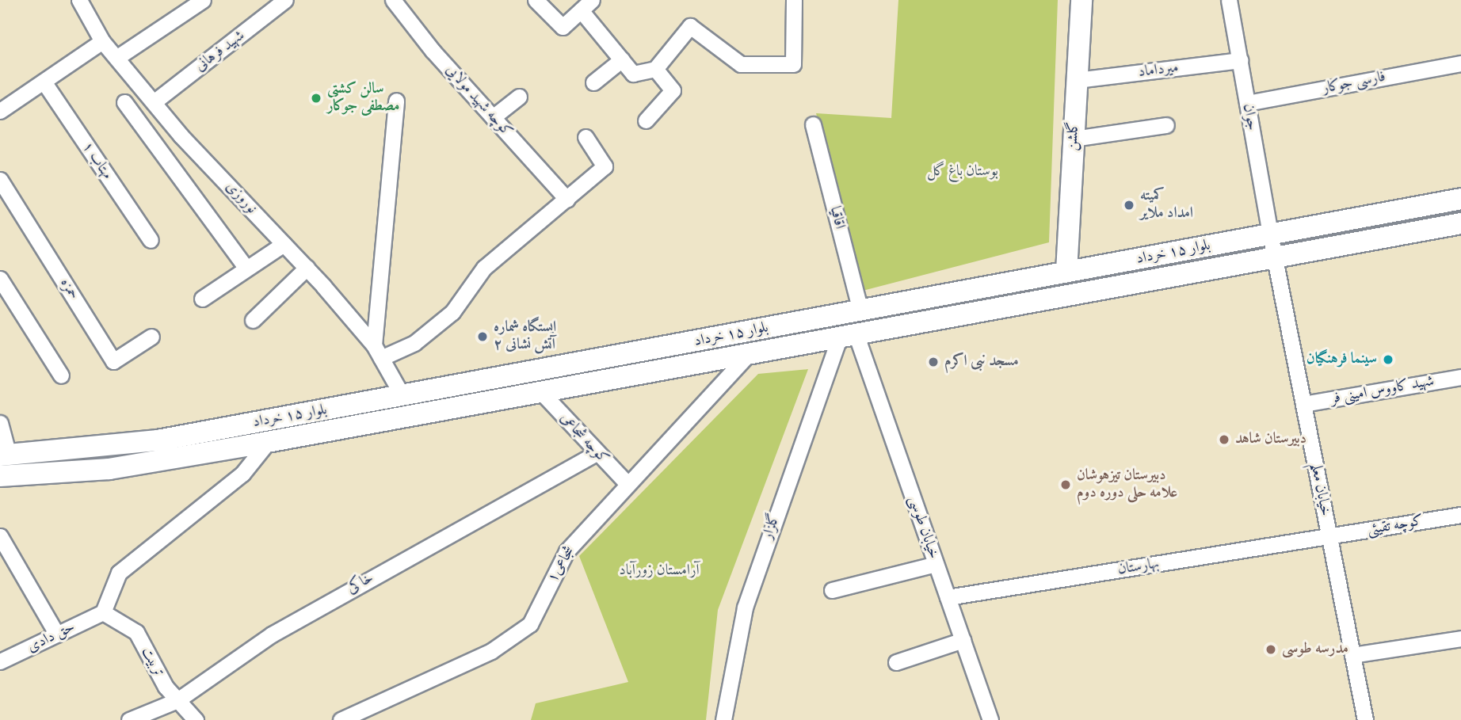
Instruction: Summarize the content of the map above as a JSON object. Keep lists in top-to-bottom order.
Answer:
{
  "streets": {
    "main road": ["گلشن", "بلوار ۱۵ خرداد"],
    "street": [
      "شهید فرهانی",
      "میرداماد",
      "فارسی جوکار",
      "کوچه شهید مولایی",
      "جوان",
      "مهتاب ۱",
      "نوروزی",
      "اقاقیا",
      "حمزه",
      "شهید کاووس امینی فر",
      "کوچه شجاعی",
      "خیابان معلم",
      "کوچه تقیئی",
      "گلزار",
      "خیابان طوسی",
      "شجاعی۱",
      "بهارستان",
      "خاکی",
      "حق دادی",
      "تربیت"
    ]
  },
  "crossings": [
    ["شهید فرهانی", "نوروزی"],
    ["میرداماد", "جوان"],
    ["میرداماد", "گلشن"],
    ["فارسی جوکار", "جوان"],
    ["جوان", "بلوار ۱۵ خرداد"],
    ["جوان", "خیابان معلم"],
    ["گلشن", "بلوار ۱۵ خرداد"],
    ["نوروزی", "بلوار ۱۵ خرداد"],
    ["اقاقیا", "بلوار ۱۵ خرداد"],
    ["بلوار ۱۵ خرداد", "کوچه شجاعی"],
    ["بلوار ۱۵ خرداد", "خیابان معلم"],
    ["بلوار ۱۵ خرداد", "گلزار"],
    ["بلوار ۱۵ خرداد", "خیابان طوسی"],
    ["بلوار ۱۵ خرداد", "شجاعی۱"],
    ["شهید کاووس امینی فر", "خیابان معلم"],
    ["کوچه شجاعی", "شجاعی۱"],
    ["کوچه شجاعی", "خاکی"],
    ["خیابان معلم", "کوچه تقیئی"],
    ["خیابان معلم", "بهارستان"],
    ["کوچه تقیئی", "بهارستان"],
    ["گلزار", "خیابان طوسی"],
    ["خیابان طوسی", "بهارستان"],
    ["خاکی", "تربیت"],
    ["حق دادی", "تربیت"]
  ],
  "parks": ["بوستان باغ گل", "آرامستان زورآباد"],
  "places": [
    "سالن کشتی مصطفی جوکار",
    "کمیته امداد ملایر",
    "ایستگاه شماره ۲ آتش نشانی",
    "سینما فرهنگیان",
    "مسجد نبی اکرم",
    "دبیرستان شاهد",
    "دبیرستان تیزهوشان علامه حلی دوره دوم",
    "مدرسه طوسی"
  ]
}
